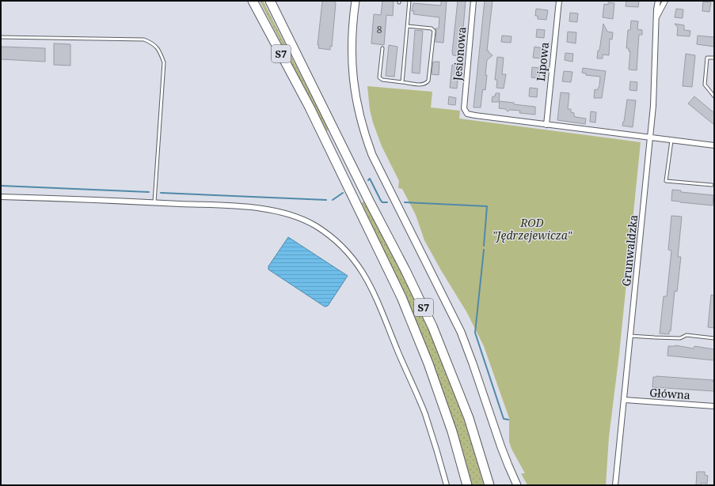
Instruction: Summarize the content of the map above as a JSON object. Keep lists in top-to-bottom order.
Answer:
{
  "streets": {
    "highway": ["S7"],
    "street": [
      "Jesionowa",
      "Lipowa",
      "Grunwaldzka",
      "Główna"
    ]
  },
  "crossings": [
    ["Jesionowa", "Lipowa"],
    ["Grunwaldzka", "Główna"]
  ],
  "parks": ["ROD \"Jędrzejewicza\""],
  "house_numbers": ["8"]
}
